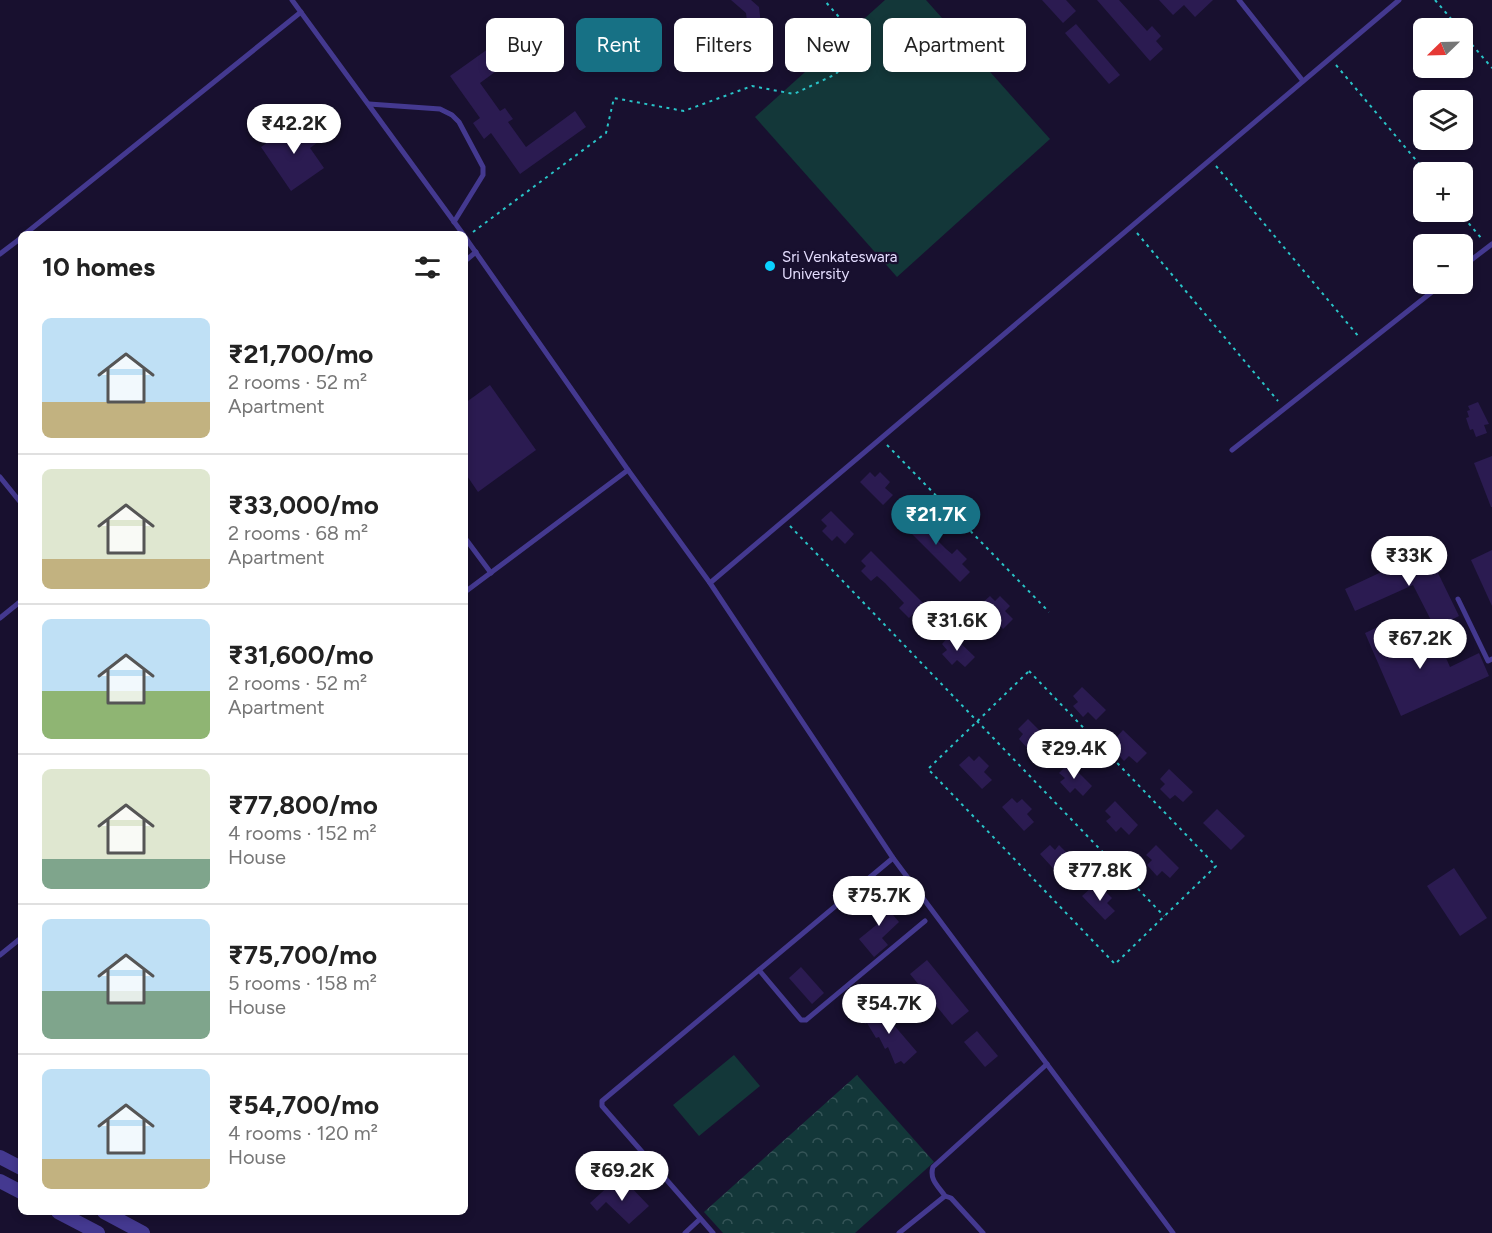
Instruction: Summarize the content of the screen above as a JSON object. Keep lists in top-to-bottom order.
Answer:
{
  "places": ["Sri Venkateswara University"],
  "north": "bottom left",
  "page": {
    "map_buttons": ["+", "−"],
    "chip": [
      "Buy",
      "Rent",
      "Filters",
      "New",
      "Apartment"
    ],
    "price": [
      "₹42.2K",
      "₹21.7K",
      "₹33K",
      "₹31.6K",
      "₹67.2K",
      "₹29.4K",
      "₹77.8K",
      "₹75.7K",
      "₹54.7K",
      "₹69.2K"
    ],
    "heading": "10 homes",
    "list": [
      {
        "name": "₹21,700/mo",
        "note": "2 rooms · 52 m² · Apartment"
      },
      {
        "name": "₹33,000/mo",
        "note": "2 rooms · 68 m² · Apartment"
      },
      {
        "name": "₹31,600/mo",
        "note": "2 rooms · 52 m² · Apartment"
      },
      {
        "name": "₹77,800/mo",
        "note": "4 rooms · 152 m² · House"
      },
      {
        "name": "₹75,700/mo",
        "note": "5 rooms · 158 m² · House"
      },
      {
        "name": "₹54,700/mo",
        "note": "4 rooms · 120 m² · House"
      }
    ]
  }
}
